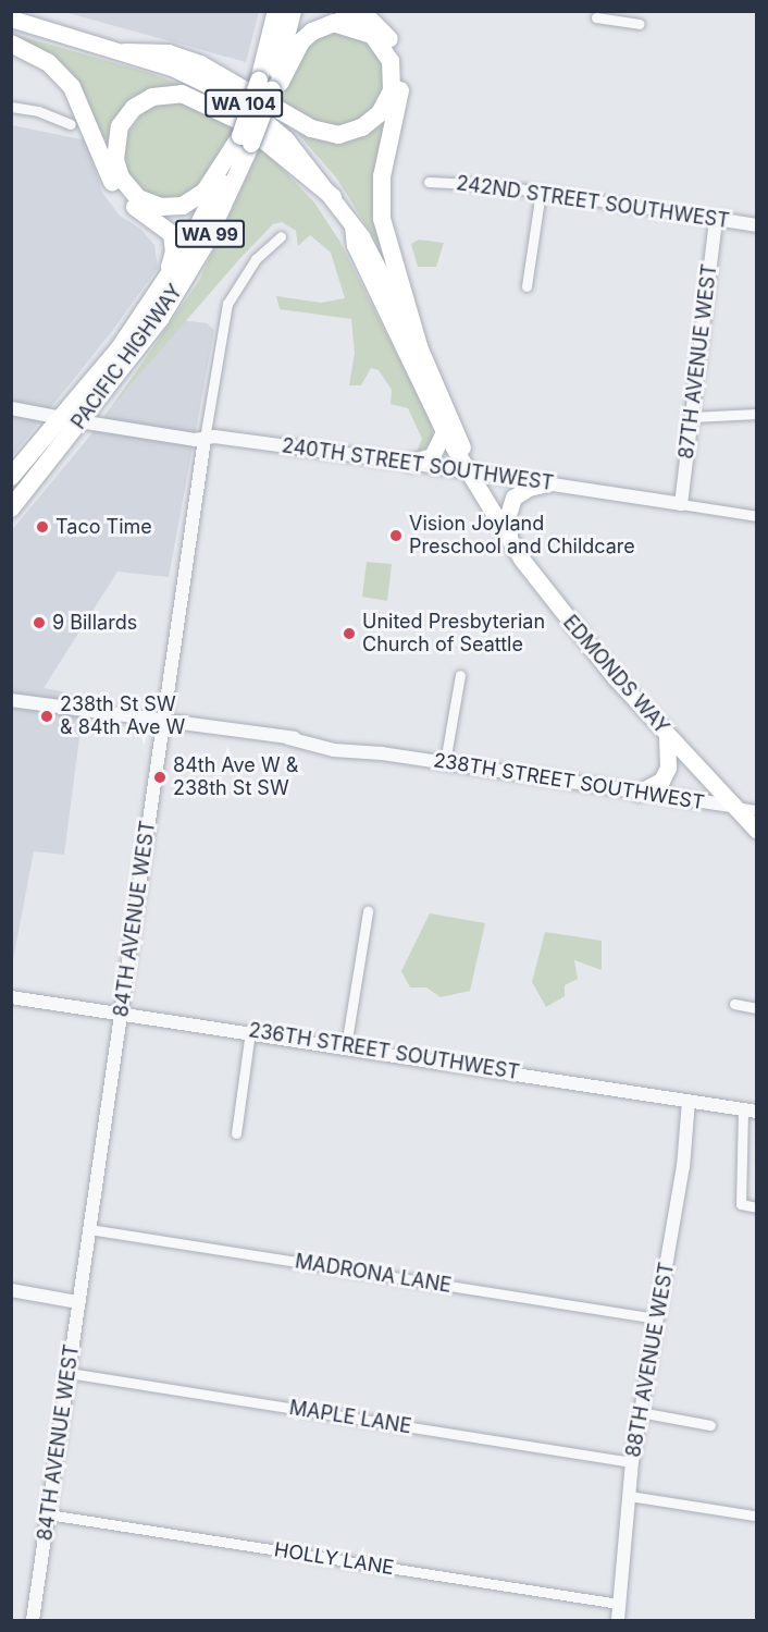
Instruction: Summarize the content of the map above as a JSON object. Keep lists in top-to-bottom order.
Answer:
{
  "streets": {
    "highway": ["WA 99", "PACIFIC HIGHWAY"],
    "main road": ["WA 104", "EDMONDS WAY"],
    "street": [
      "242ND STREET SOUTHWEST",
      "87TH AVENUE WEST",
      "240TH STREET SOUTHWEST",
      "238TH STREET SOUTHWEST",
      "84TH AVENUE WEST",
      "236TH STREET SOUTHWEST",
      "MADRONA LANE",
      "88TH AVENUE WEST",
      "MAPLE LANE",
      "HOLLY LANE"
    ]
  },
  "crossings": [
    ["242ND STREET SOUTHWEST", "87TH AVENUE WEST"],
    ["PACIFIC HIGHWAY", "240TH STREET SOUTHWEST"],
    ["87TH AVENUE WEST", "240TH STREET SOUTHWEST"],
    ["240TH STREET SOUTHWEST", "EDMONDS WAY"],
    ["240TH STREET SOUTHWEST", "84TH AVENUE WEST"],
    ["EDMONDS WAY", "238TH STREET SOUTHWEST"],
    ["238TH STREET SOUTHWEST", "84TH AVENUE WEST"],
    ["84TH AVENUE WEST", "236TH STREET SOUTHWEST"],
    ["84TH AVENUE WEST", "MADRONA LANE"],
    ["84TH AVENUE WEST", "MAPLE LANE"],
    ["84TH AVENUE WEST", "HOLLY LANE"],
    ["236TH STREET SOUTHWEST", "88TH AVENUE WEST"],
    ["MADRONA LANE", "88TH AVENUE WEST"],
    ["88TH AVENUE WEST", "MAPLE LANE"],
    ["88TH AVENUE WEST", "HOLLY LANE"]
  ],
  "places": [
    "Taco Time",
    "Vision Joyland Preschool and Childcare",
    "9 Billards",
    "United Presbyterian Church of Seattle",
    "238th St SW & 84th Ave W",
    "84th Ave W & 238th St SW"
  ]
}
